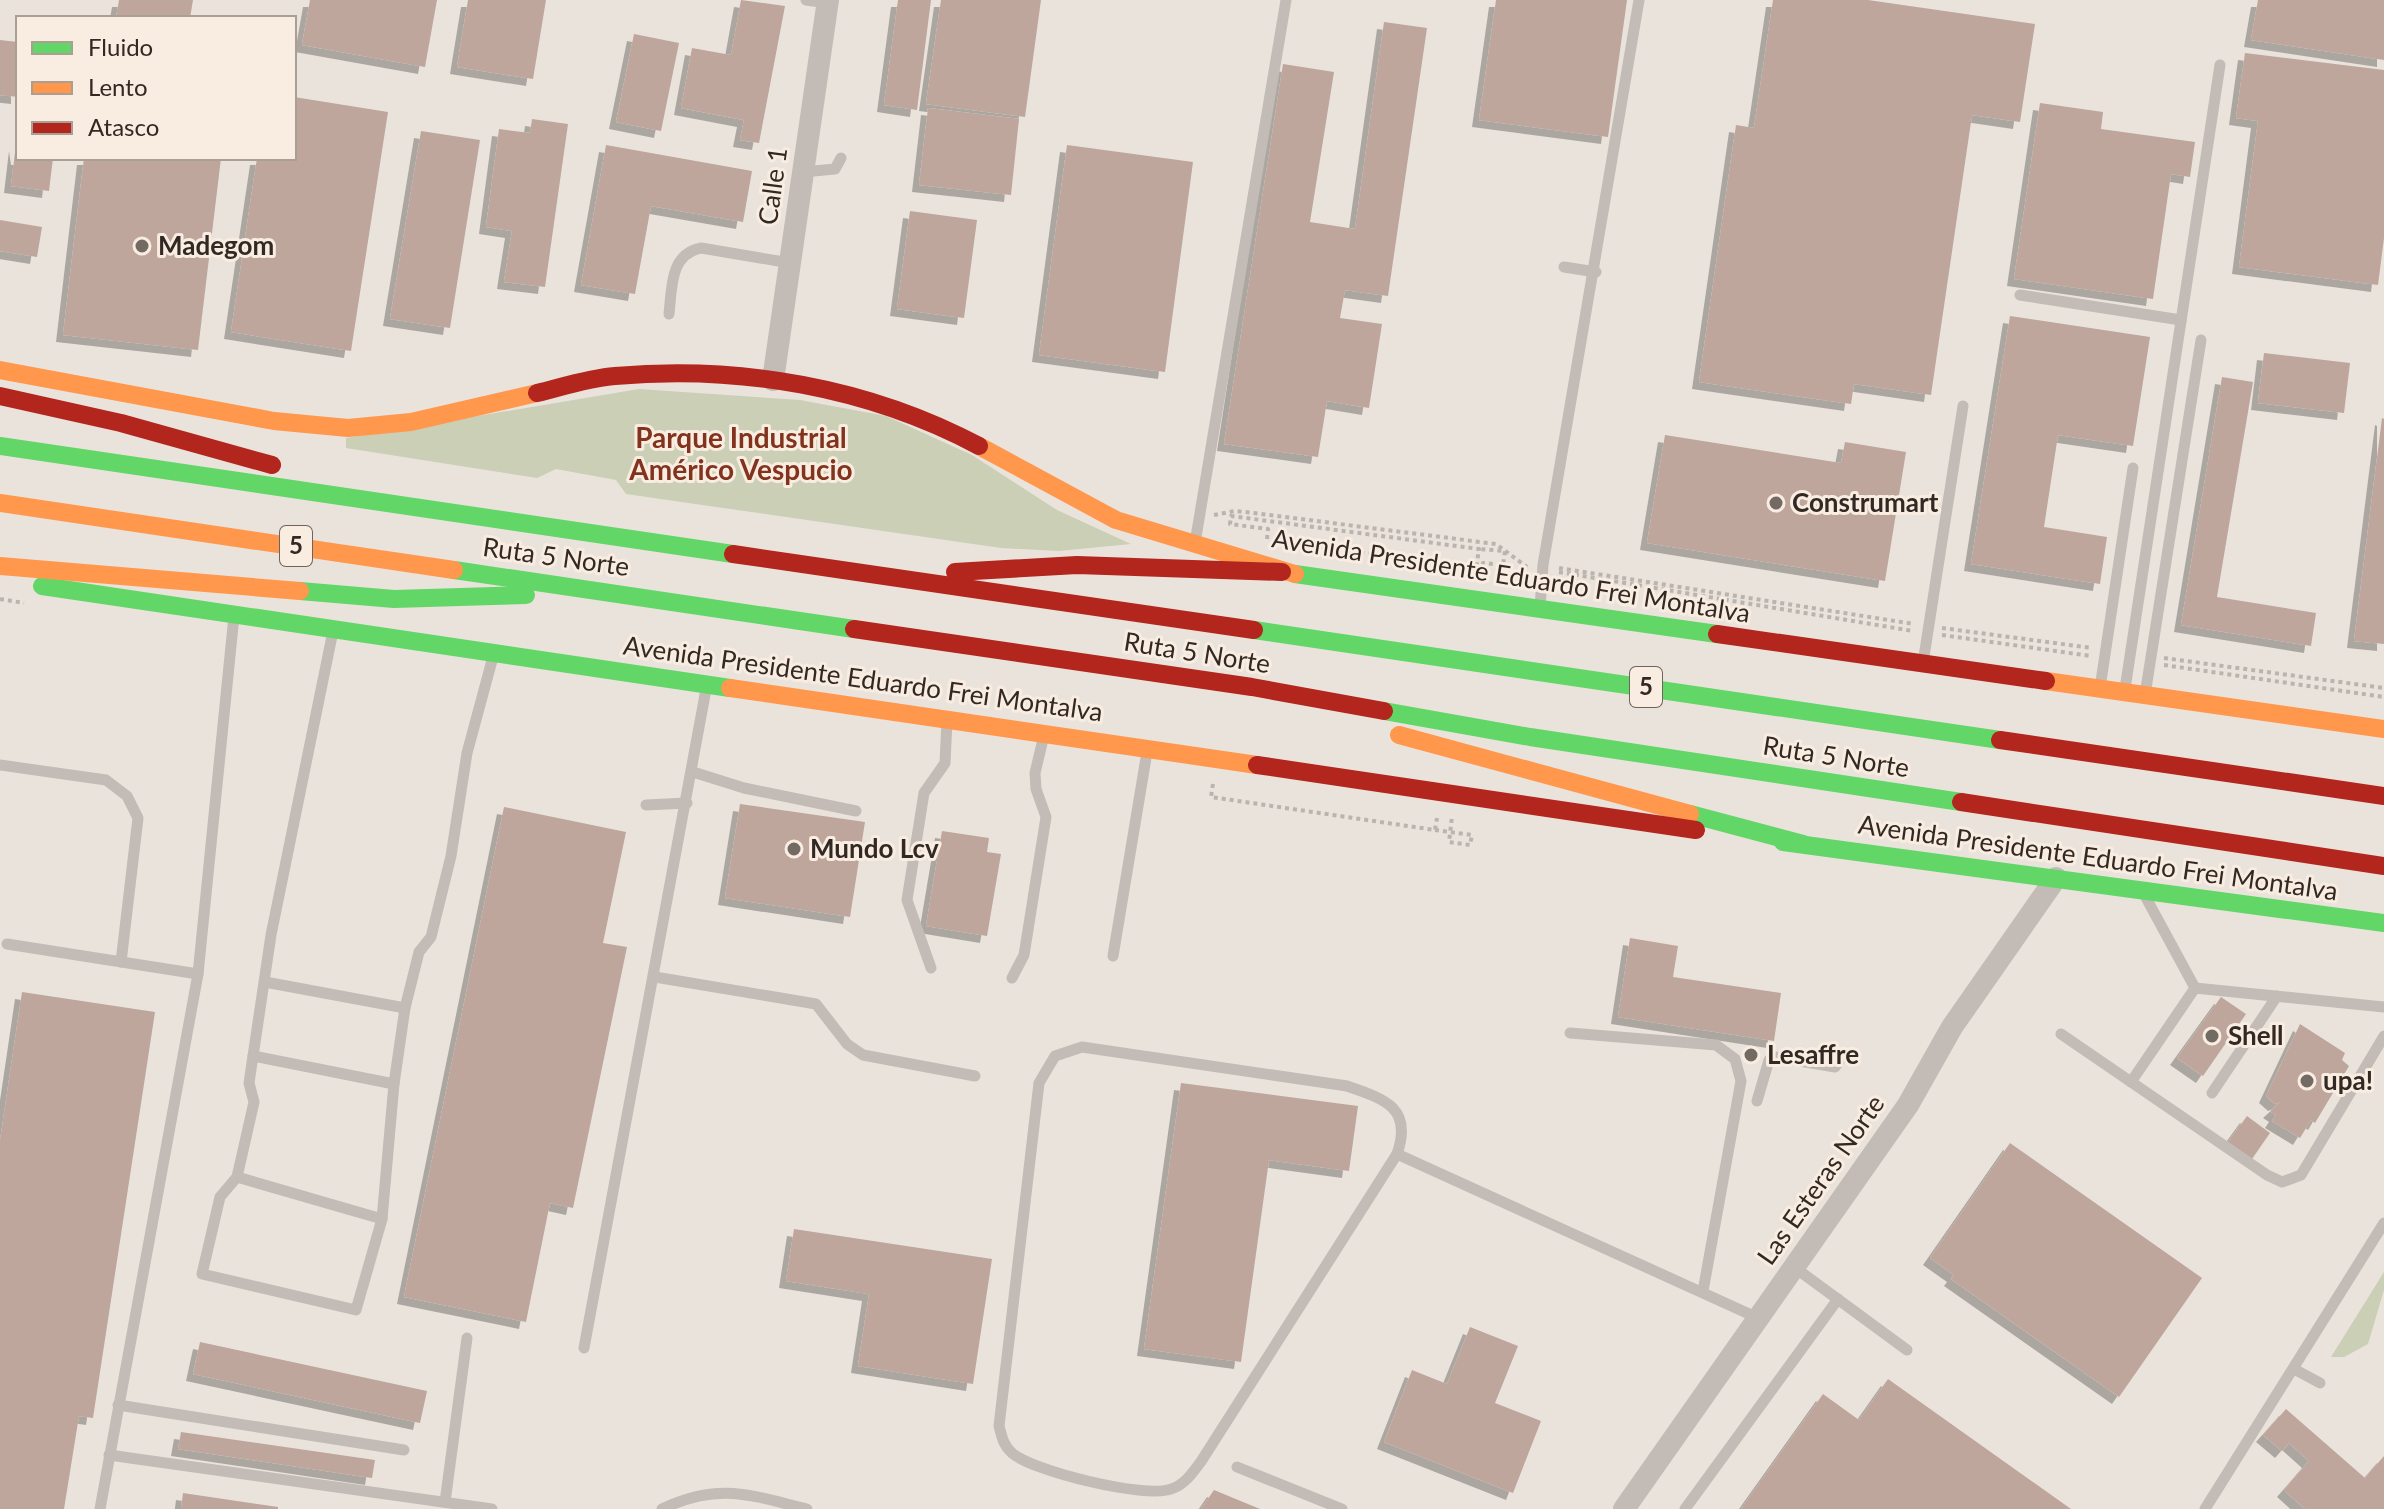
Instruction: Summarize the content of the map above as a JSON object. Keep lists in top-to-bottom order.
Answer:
{
  "streets": {
    "main road": ["5", "Ruta 5 Norte", "Avenida Presidente Eduardo Frei Montalva"],
    "street": ["Calle 1", "Las Esteras Norte"]
  },
  "crossings": [
    ["Calle 1", "Avenida Presidente Eduardo Frei Montalva"],
    ["Avenida Presidente Eduardo Frei Montalva", "Las Esteras Norte"]
  ],
  "districts": ["Parque Industrial Américo Vespucio"],
  "places": [
    "Madegom",
    "Construmart",
    "Mundo Lcv",
    "Shell",
    "Lesaffre",
    "upa!"
  ],
  "legend": ["Fluido", "Lento", "Atasco"]
}
